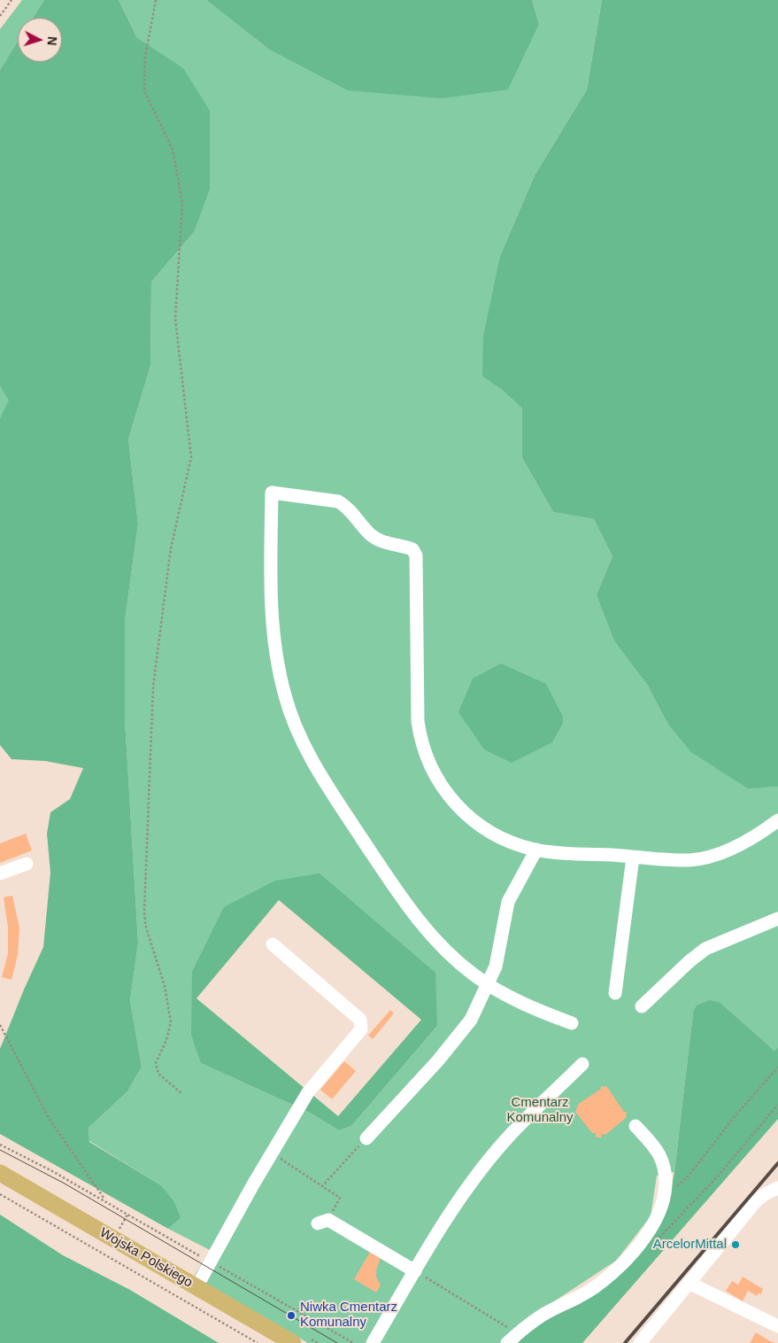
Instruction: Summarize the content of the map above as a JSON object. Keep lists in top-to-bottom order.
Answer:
{
  "streets": {
    "main road": ["Wojska Polskiego"]
  },
  "parks": ["Cmentarz Komunalny"],
  "places": ["ArcelorMittal", "Niwka Cmentarz Komunalny"],
  "north": "right"
}
